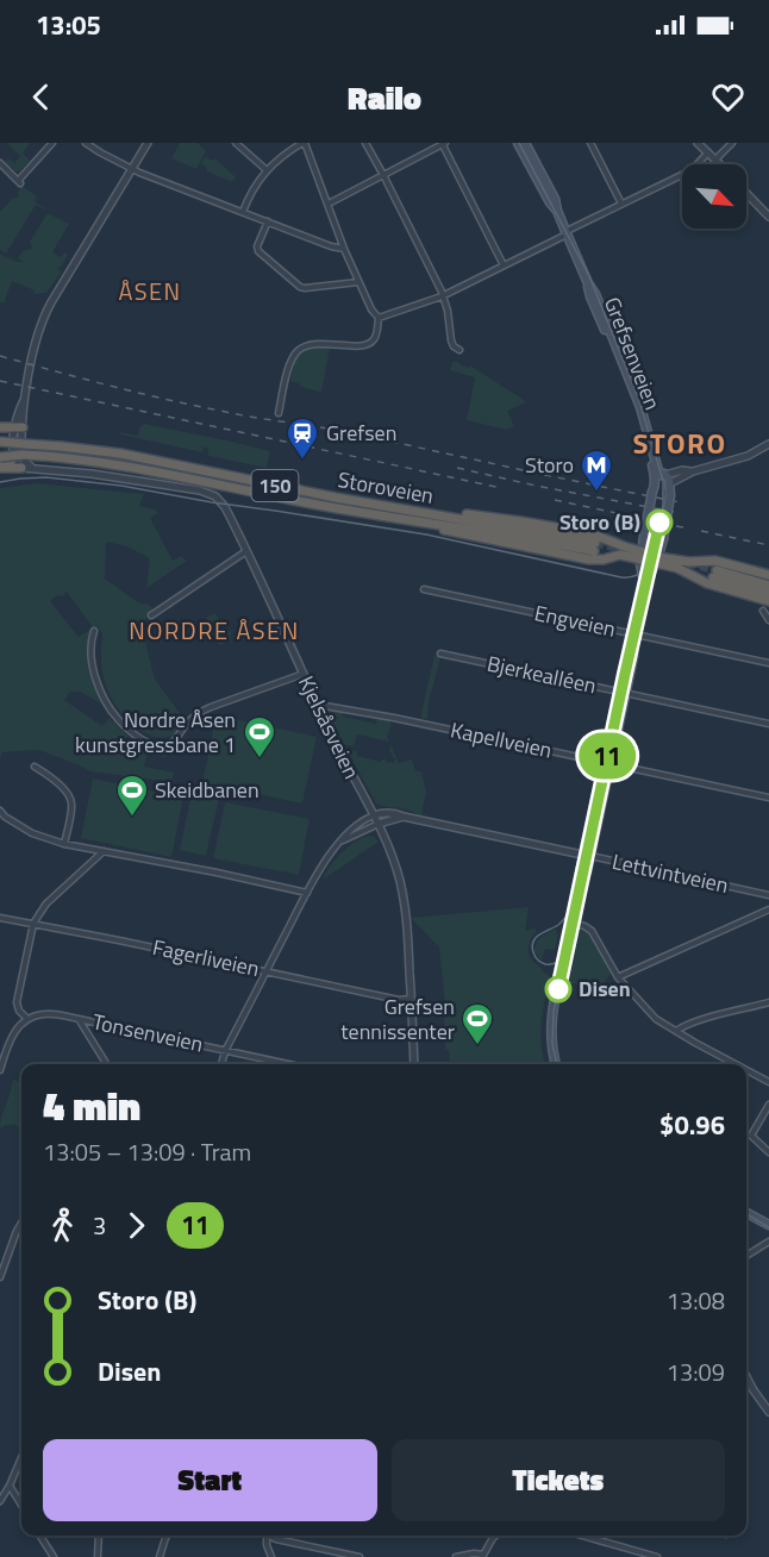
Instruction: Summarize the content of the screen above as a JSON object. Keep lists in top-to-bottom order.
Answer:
{
  "streets": {
    "highway": ["150", "Storoveien"],
    "main road": ["Grefsenveien"],
    "street": [
      "Engveien",
      "Bjerkealléen",
      "Kjelsåsveien",
      "Kapellveien",
      "Lettvintveien",
      "Fagerliveien",
      "Tonsenveien"
    ]
  },
  "crossings": [
    ["Grefsenveien", "150"],
    ["Grefsenveien", "Engveien"],
    ["Grefsenveien", "Bjerkealléen"],
    ["Grefsenveien", "Kapellveien"],
    ["Grefsenveien", "Lettvintveien"],
    ["150", "Storoveien"],
    ["Kjelsåsveien", "Kapellveien"],
    ["Kjelsåsveien", "Lettvintveien"],
    ["Kjelsåsveien", "Fagerliveien"]
  ],
  "districts": ["ÅSEN", "STORO", "NORDRE ÅSEN"],
  "places": {
    "station": ["Grefsen"],
    "metro station": ["Storo"],
    "other": ["Storo (B)", "Disen"],
    "sports": ["Nordre Åsen kunstgressbane 1", "Skeidbanen", "Grefsen tennissenter"]
  },
  "lines": ["tram line 11"],
  "north": "bottom right",
  "page": {
    "status": "13:05",
    "header": "Railo",
    "on_map": "11",
    "heading": ["4 min", "13:05 – 13:09 · Tram", "$0.96"],
    "legs": ["3", "11"],
    "list": [
      {
        "name": "Storo (B)",
        "value": "13:08"
      },
      {
        "name": "Disen",
        "value": "13:09"
      }
    ],
    "buttons": ["Start", "Tickets"]
  }
}
